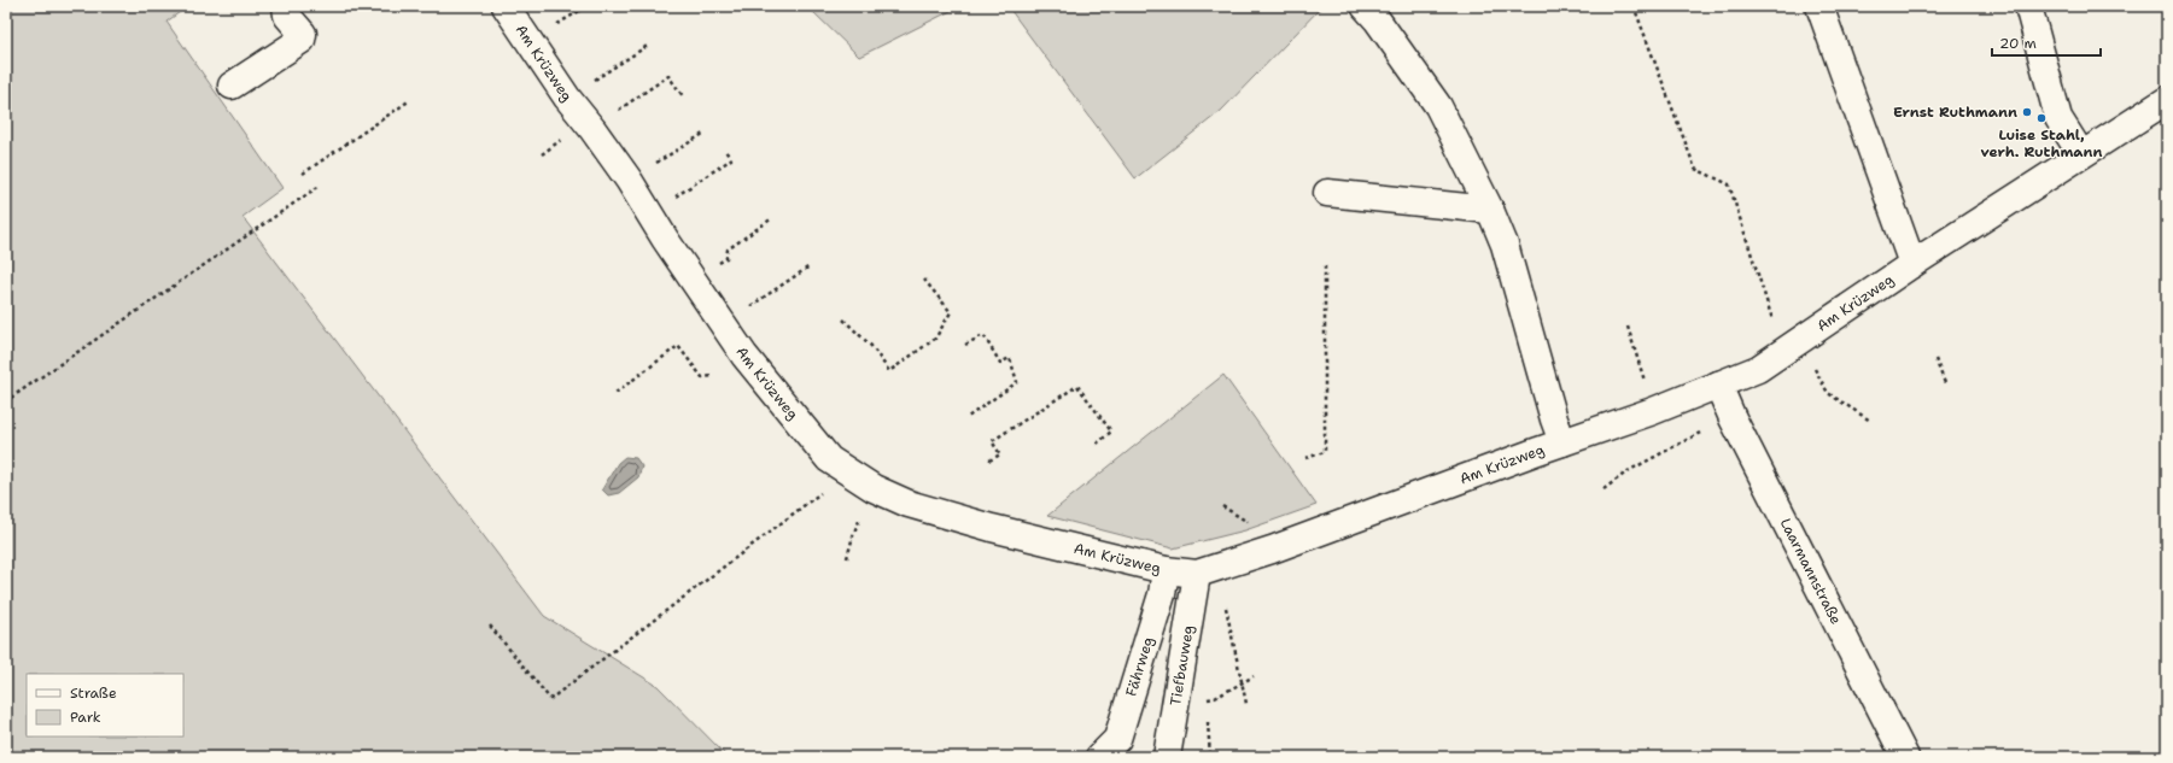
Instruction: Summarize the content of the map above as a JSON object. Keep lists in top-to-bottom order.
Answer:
{
  "streets": {
    "street": [
      "Am Krüzweg",
      "Laarmannstraße",
      "Tiefbauweg",
      "Fährweg"
    ]
  },
  "crossings": [
    ["Am Krüzweg", "Laarmannstraße"],
    ["Am Krüzweg", "Tiefbauweg"],
    ["Am Krüzweg", "Fährweg"]
  ],
  "places": ["Ernst Ruthmann", "Luise Stahl, verh. Ruthmann"],
  "legend": ["Straße", "Park"],
  "scale_bar": "20 m"
}
